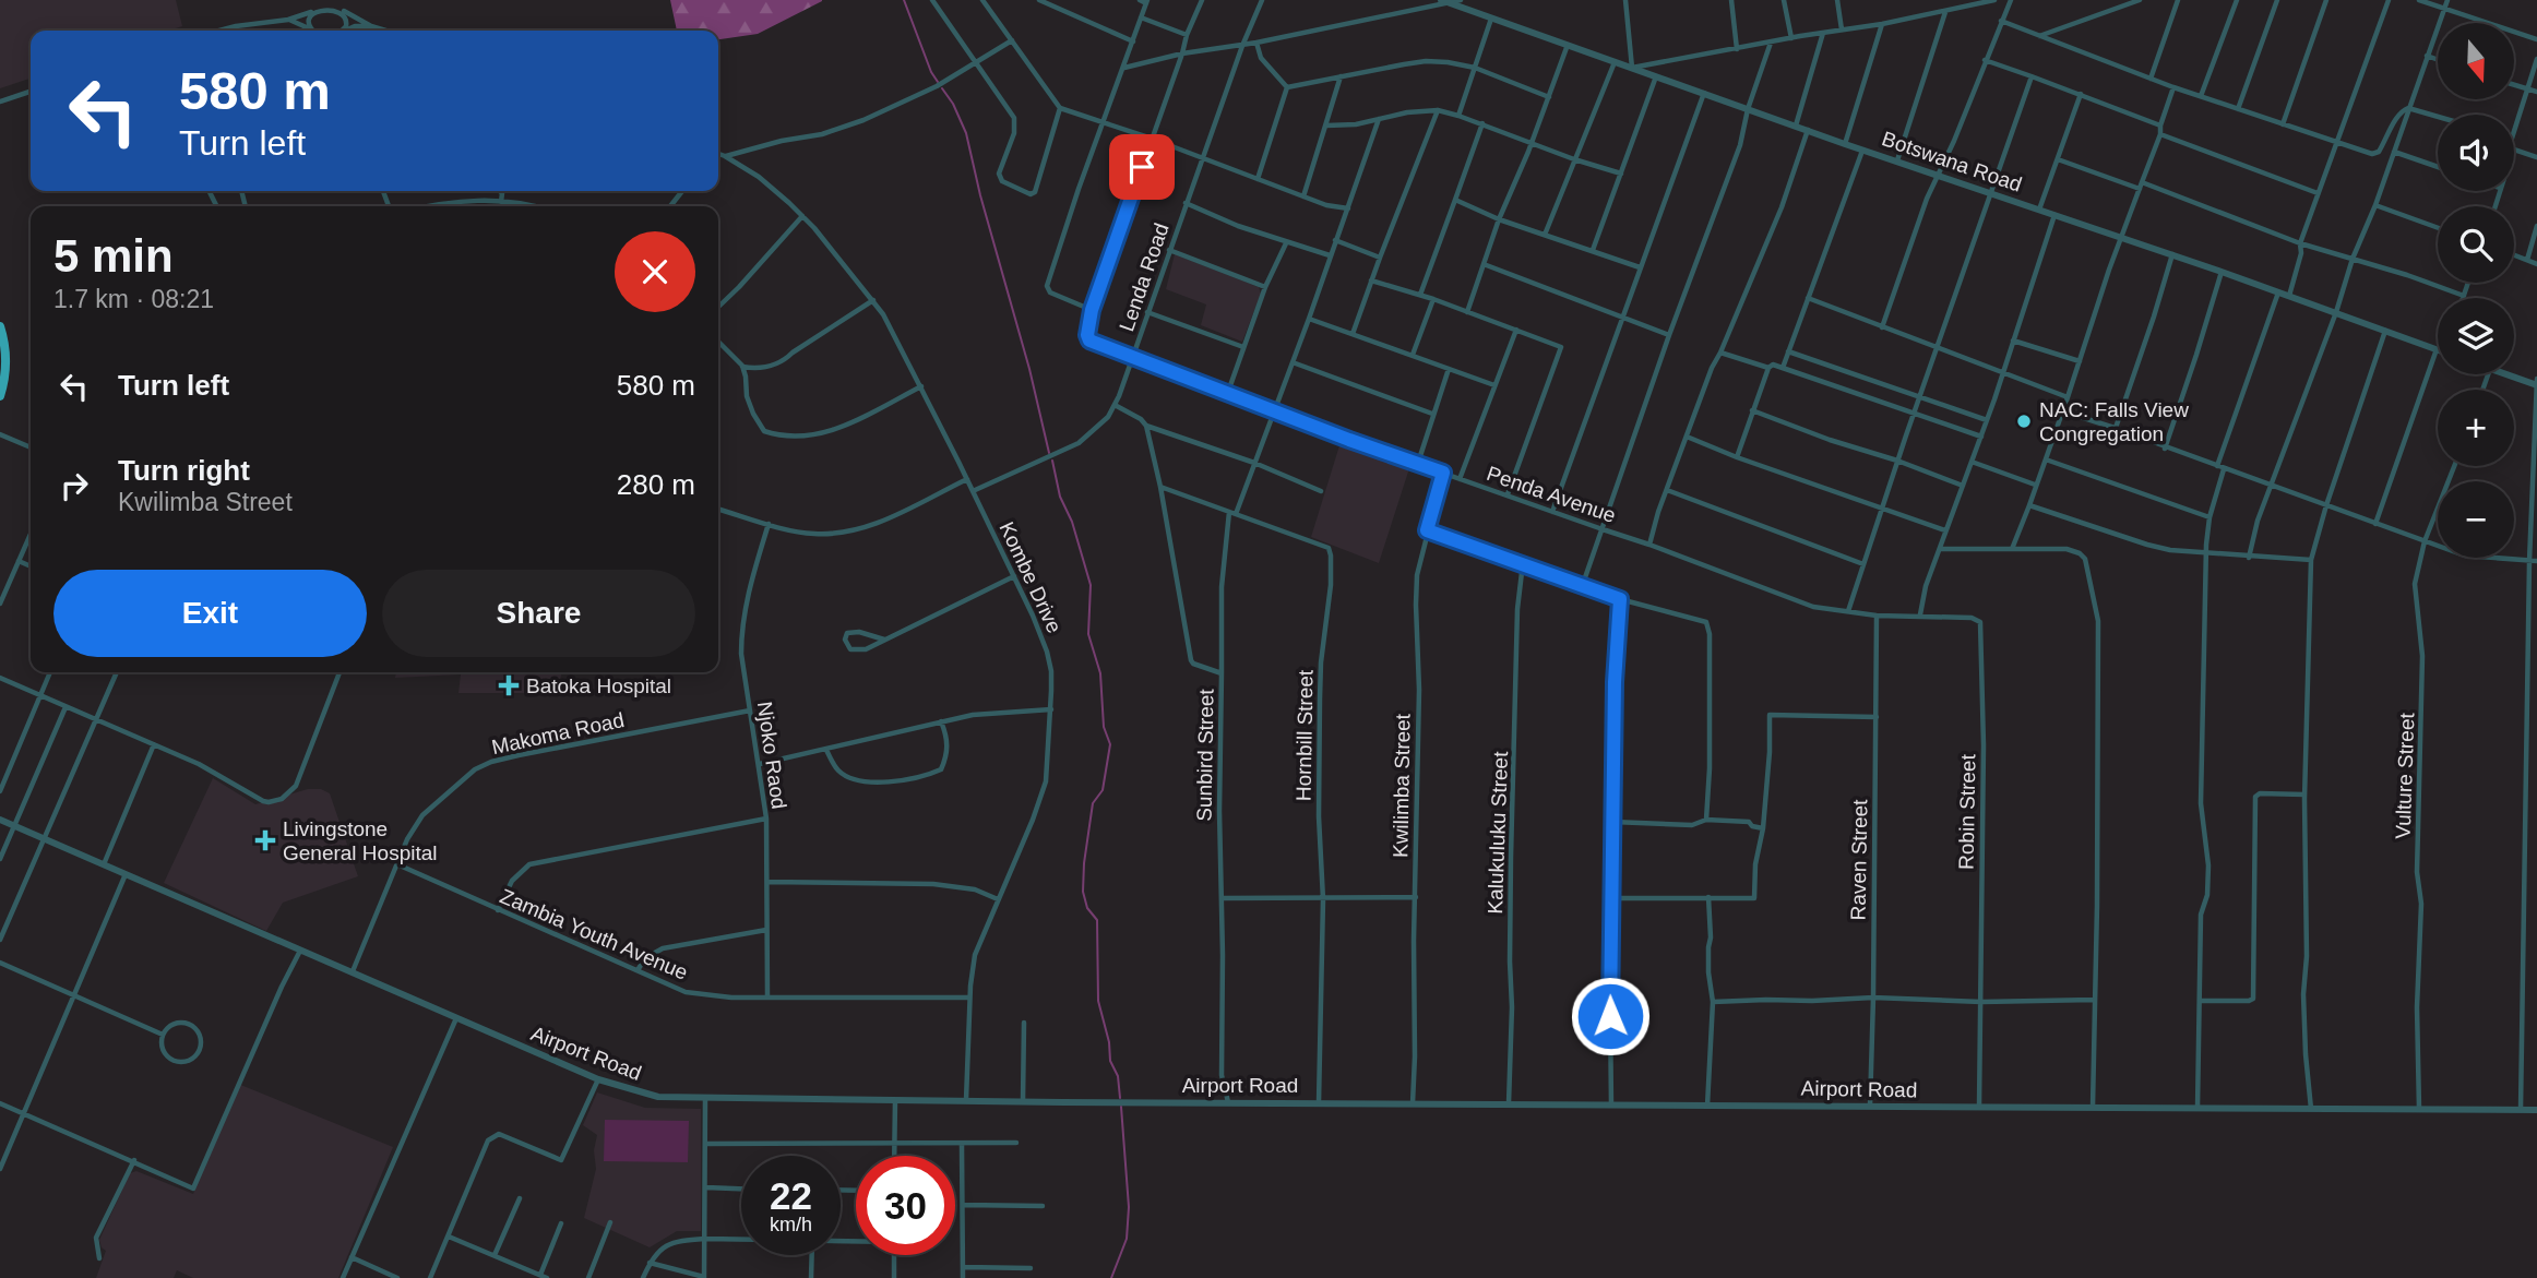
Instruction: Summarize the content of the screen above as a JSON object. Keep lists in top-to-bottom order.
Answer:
{
  "streets": {
    "street": [
      "Botswana Road",
      "Lenda Road",
      "Penda Avenue",
      "Kombe Drive",
      "Makoma Road",
      "Hornbill Street",
      "Njoko Raod",
      "Sunbird Street",
      "Vulture Street",
      "Kwilimba Street",
      "Robin Street",
      "Kalukuluku Street",
      "Raven Street",
      "Zambia Youth Avenue",
      "Airport Road"
    ]
  },
  "crossings": [
    ["Lenda Road", "Penda Avenue"],
    ["Lenda Road", "Kombe Drive"],
    ["Penda Avenue", "Kwilimba Street"],
    ["Penda Avenue", "Robin Street"],
    ["Penda Avenue", "Raven Street"],
    ["Kombe Drive", "Zambia Youth Avenue"],
    ["Kombe Drive", "Airport Road"],
    ["Makoma Road", "Njoko Raod"],
    ["Makoma Road", "Zambia Youth Avenue"],
    ["Makoma Road", "Airport Road"],
    ["Hornbill Street", "Sunbird Street"],
    ["Hornbill Street", "Airport Road"],
    ["Njoko Raod", "Zambia Youth Avenue"],
    ["Sunbird Street", "Airport Road"],
    ["Vulture Street", "Airport Road"],
    ["Kwilimba Street", "Airport Road"],
    ["Robin Street", "Raven Street"],
    ["Robin Street", "Airport Road"],
    ["Kalukuluku Street", "Airport Road"],
    ["Raven Street", "Airport Road"]
  ],
  "places": {
    "other": ["NAC: Falls View Congregation"],
    "health": ["Batoka Hospital", "Livingstone General Hospital"]
  },
  "north": "bottom",
  "page": {
    "map_buttons": ["+", "−"],
    "turn": ["580 m", "Turn left"],
    "heading": ["5 min", "1.7 km · 08:21"],
    "list": [
      {
        "name": "Turn left",
        "value": "580 m"
      },
      {
        "name": "Turn right",
        "note": "Kwilimba Street",
        "value": "280 m"
      }
    ],
    "buttons": ["Exit", "Share"],
    "speed": "22 km/h",
    "limit": "30"
  }
}
